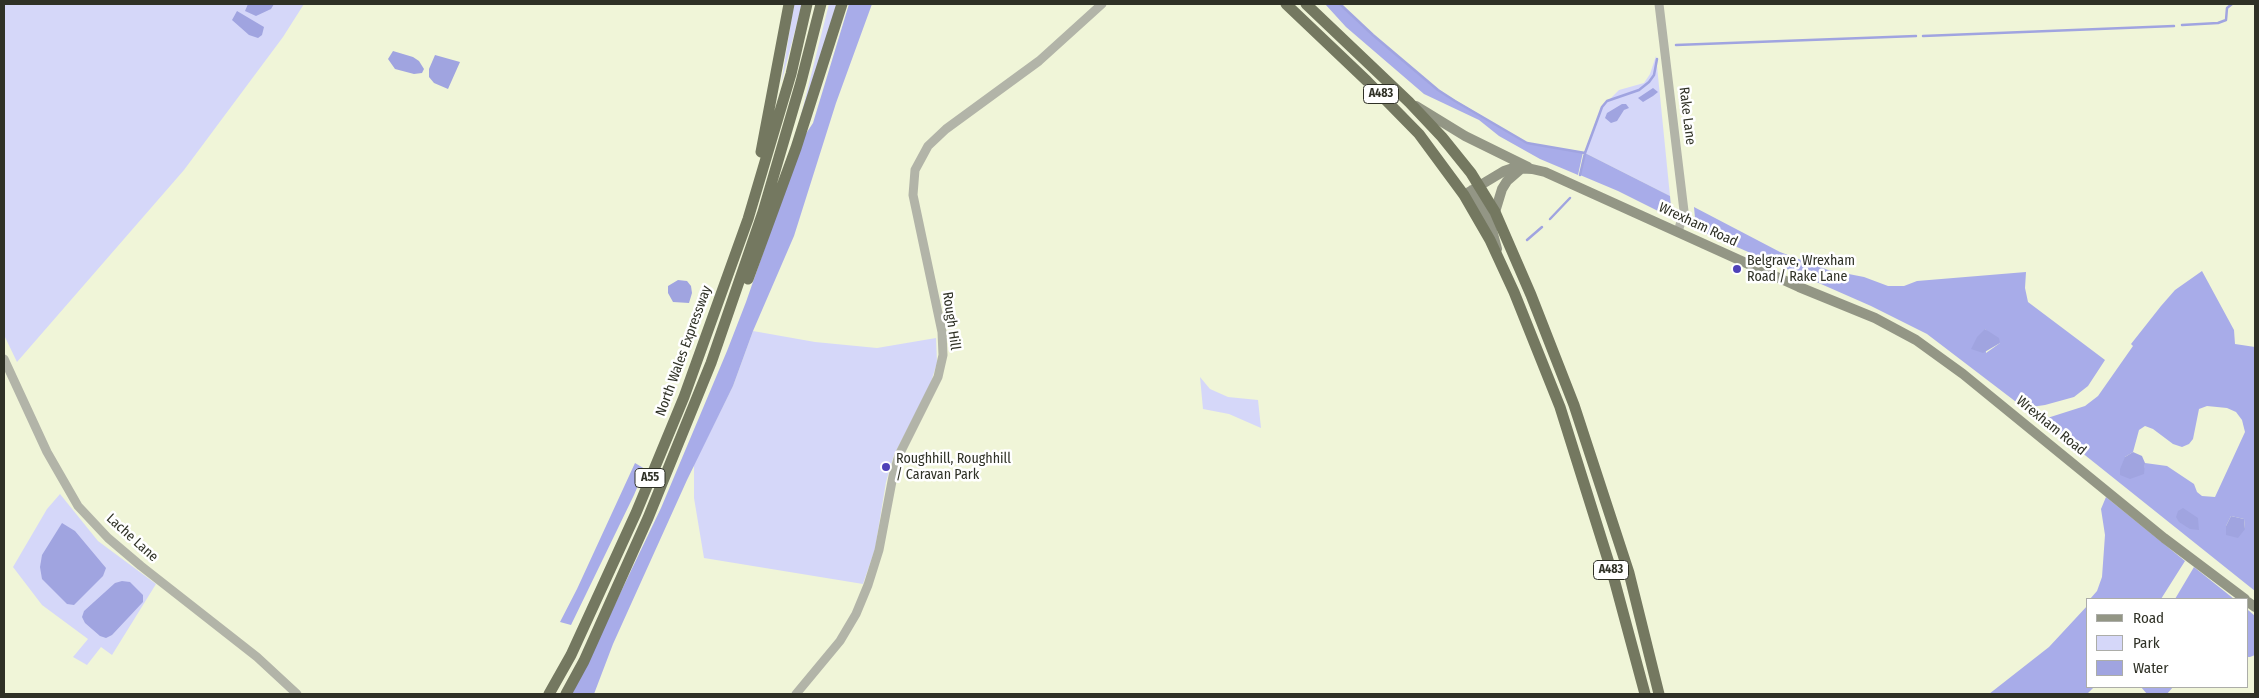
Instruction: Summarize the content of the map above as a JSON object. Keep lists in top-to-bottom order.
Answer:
{
  "streets": {
    "highway": ["A483", "North Wales Expressway", "A55"],
    "main road": ["Wrexham Road"],
    "street": ["Rake Lane", "Rough Hill", "Lache Lane"]
  },
  "crossings": [
    ["A483", "Wrexham Road"],
    ["Rake Lane", "Wrexham Road"]
  ],
  "places": ["Belgrave, Wrexham Road / Rake Lane", "Roughhill, Roughhill / Caravan Park"],
  "legend": ["Road", "Park", "Water"]
}
